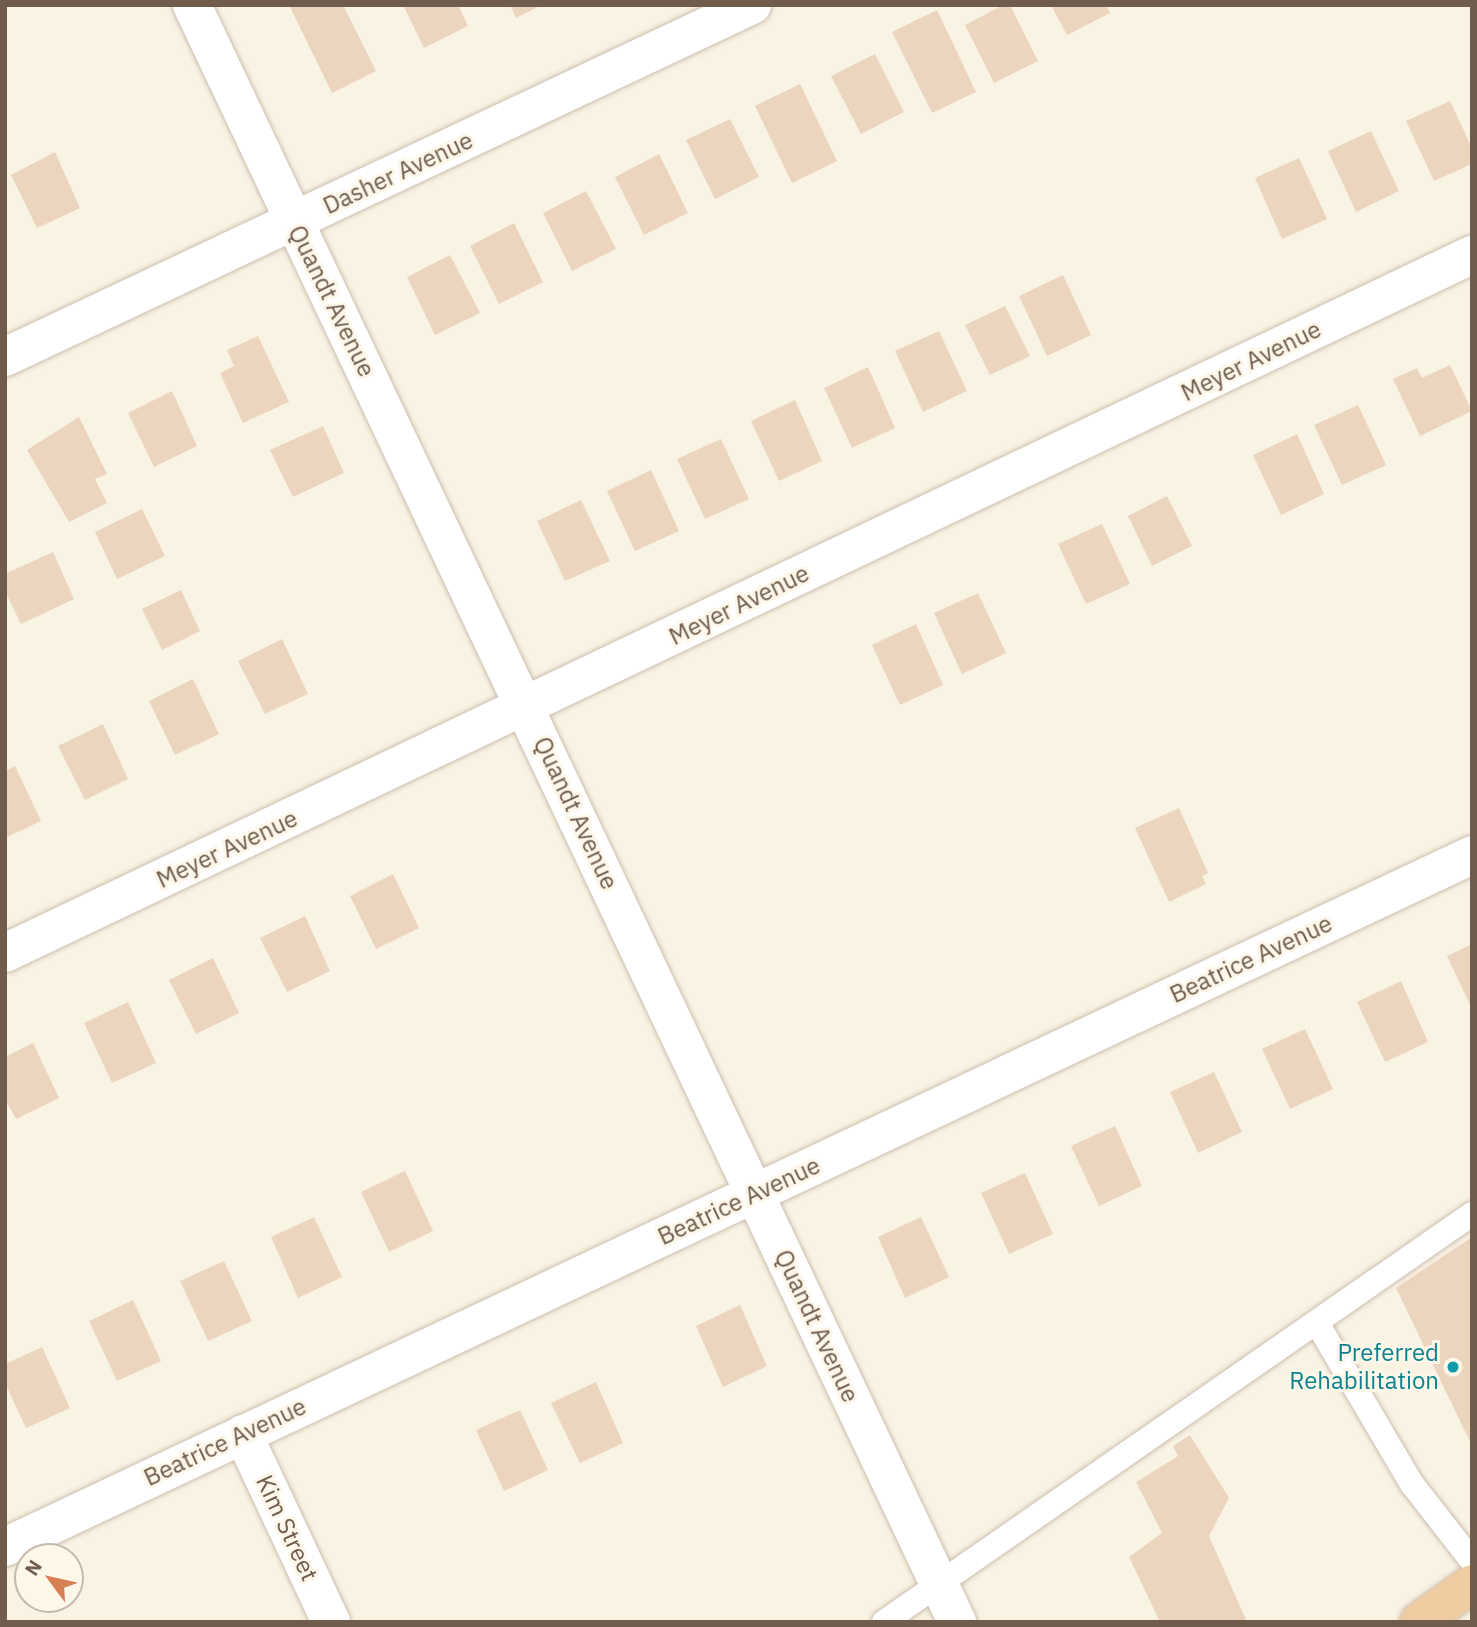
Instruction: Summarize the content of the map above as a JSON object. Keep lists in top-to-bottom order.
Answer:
{
  "streets": {
    "street": [
      "Dasher Avenue",
      "Quandt Avenue",
      "Meyer Avenue",
      "Beatrice Avenue",
      "Kim Street"
    ]
  },
  "crossings": [
    ["Dasher Avenue", "Quandt Avenue"],
    ["Quandt Avenue", "Meyer Avenue"],
    ["Quandt Avenue", "Beatrice Avenue"],
    ["Beatrice Avenue", "Kim Street"]
  ],
  "places": ["Preferred Rehabilitation"],
  "north": "top left"
}
